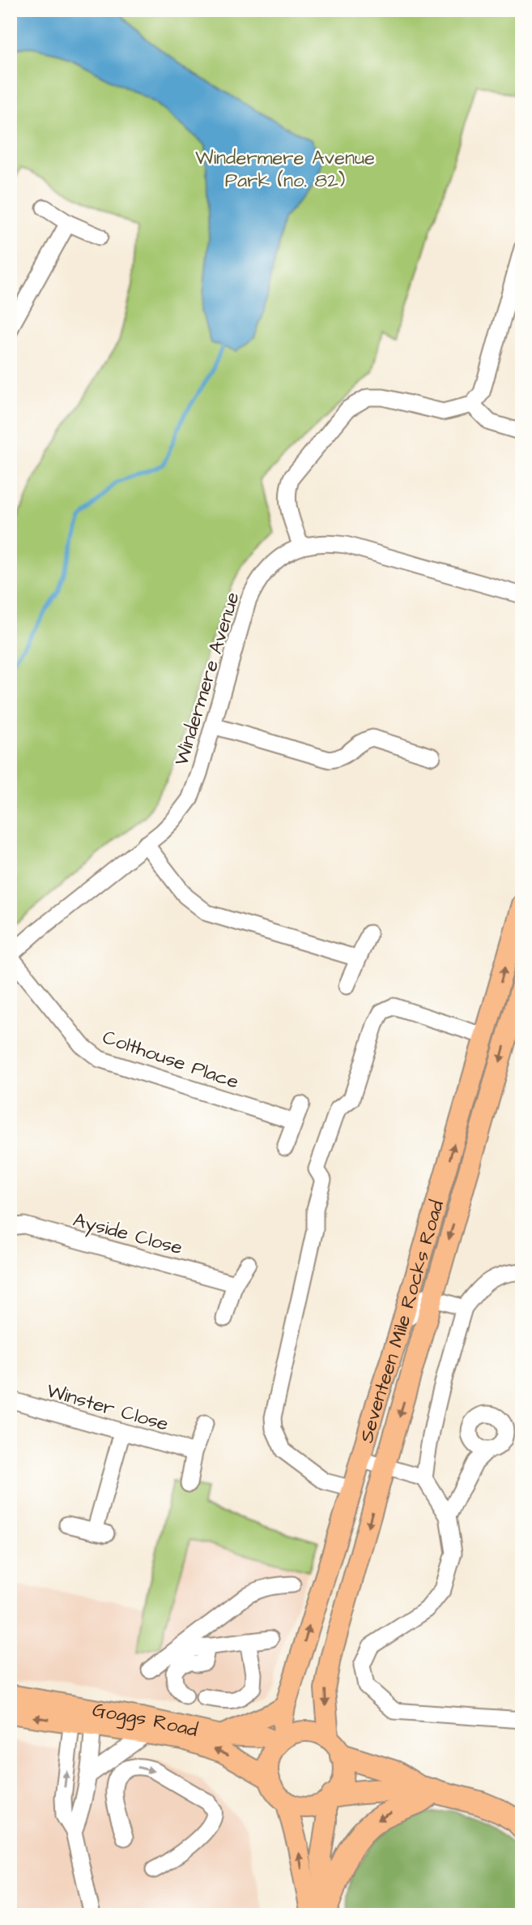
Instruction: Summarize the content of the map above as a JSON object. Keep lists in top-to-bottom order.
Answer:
{
  "streets": {
    "main road": ["Seventeen Mile Rocks Road", "Goggs Road"],
    "street": [
      "Windermere Avenue",
      "Colthouse Place",
      "Ayside Close",
      "Winster Close"
    ]
  },
  "crossings": [
    ["Windermere Avenue", "Colthouse Place"],
    ["Seventeen Mile Rocks Road", "Goggs Road"]
  ],
  "parks": ["Windermere Avenue Park (no. 82)"]
}
